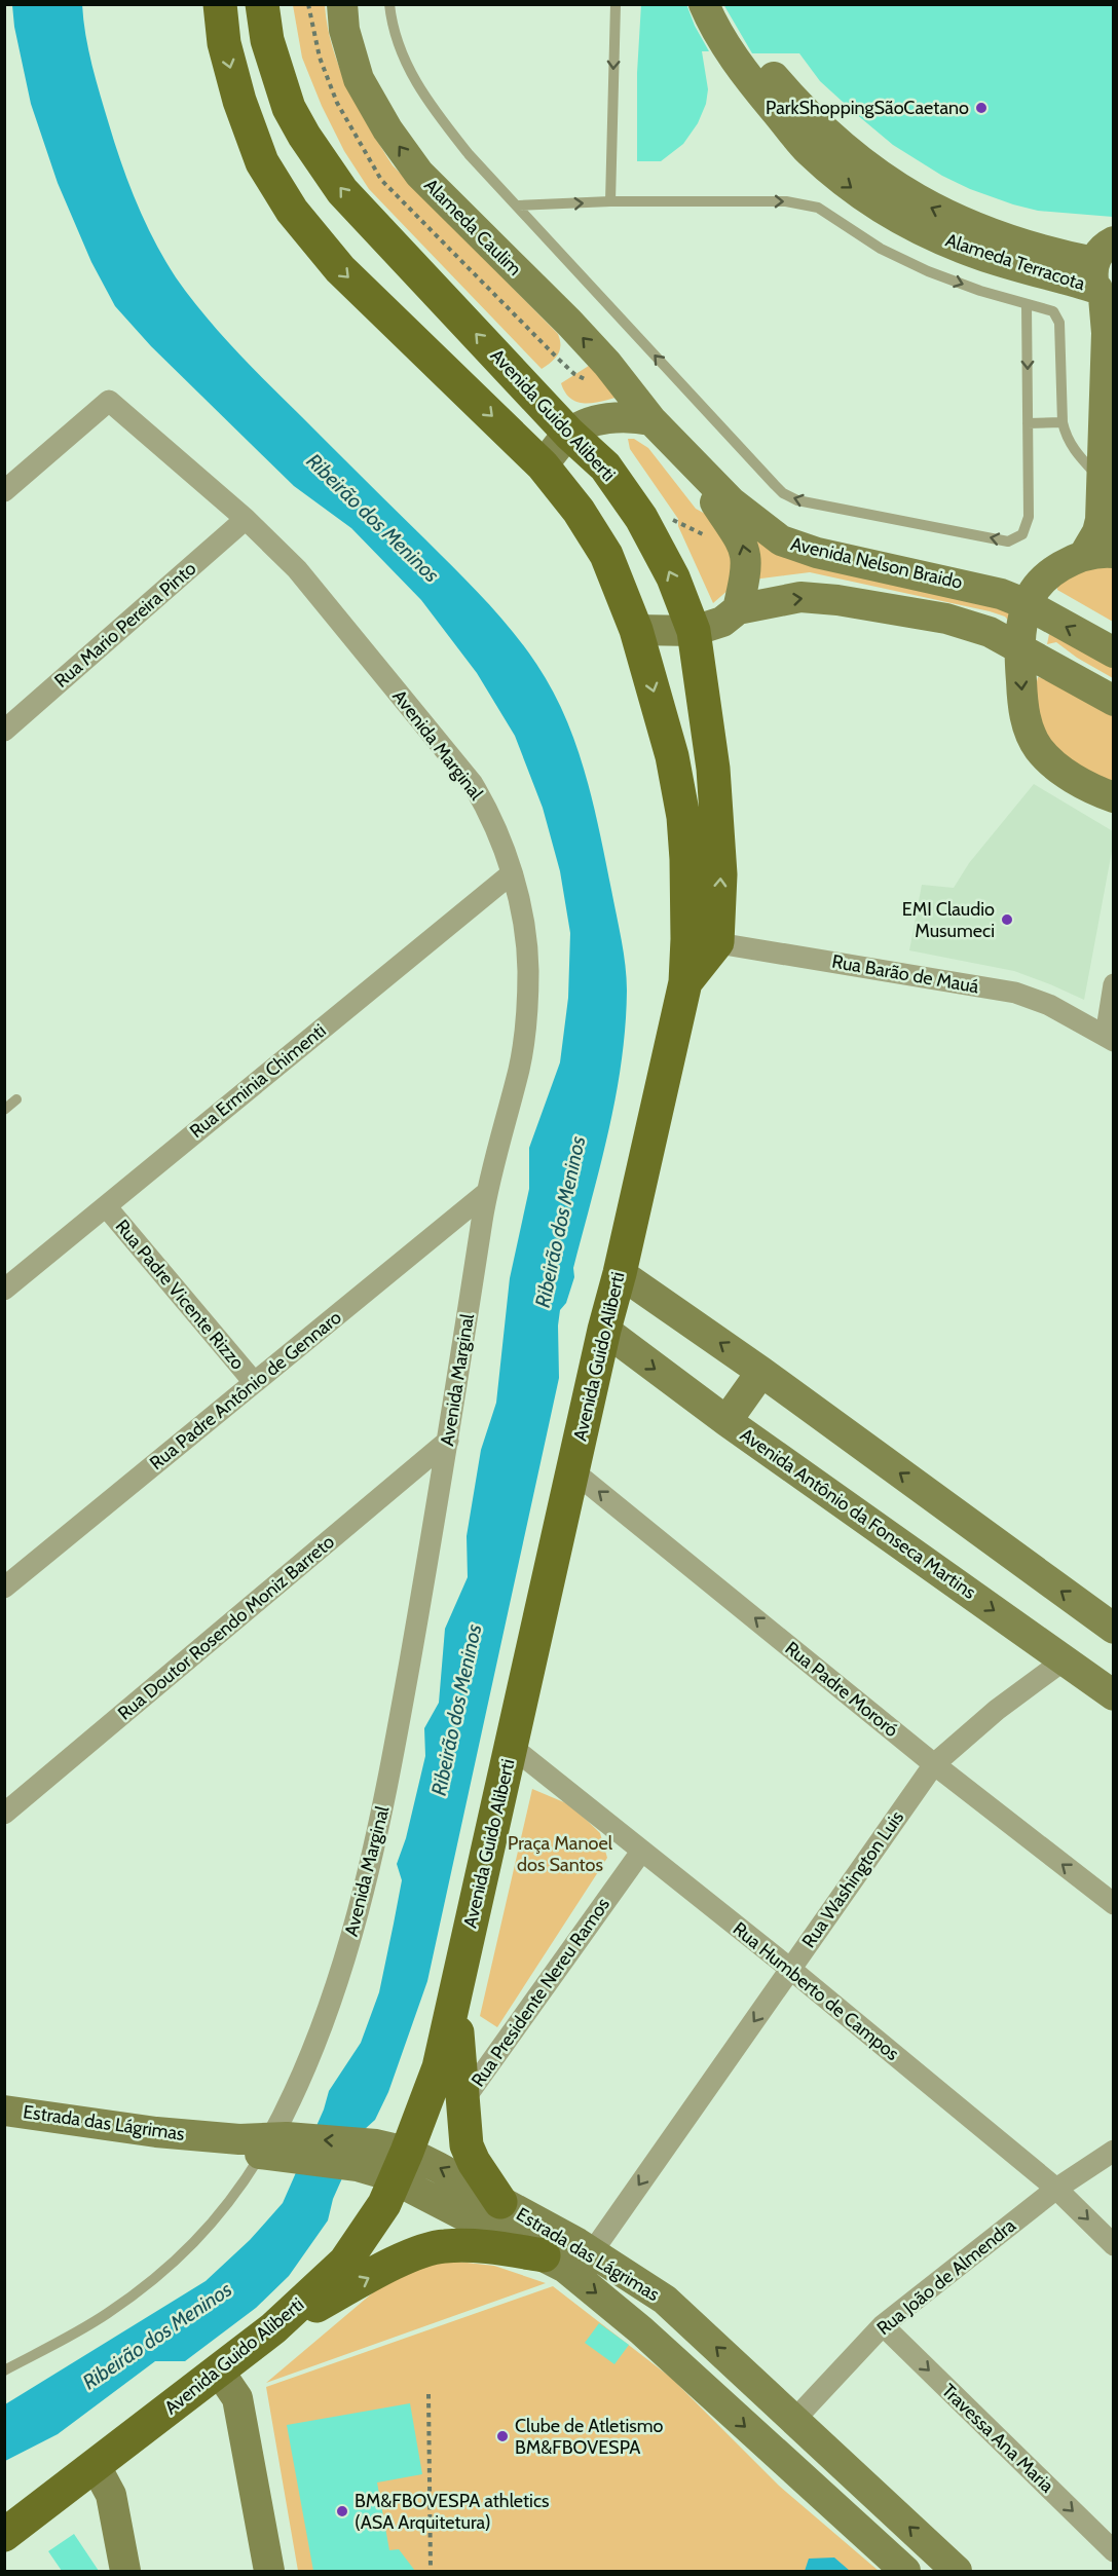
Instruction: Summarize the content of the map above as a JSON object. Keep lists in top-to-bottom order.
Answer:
{
  "streets": {
    "main road": ["Avenida Guido Aliberti"],
    "street": [
      "Alameda Caulim",
      "Alameda Terracota",
      "Avenida Nelson Braido",
      "Rua Mario Pereira Pinto",
      "Avenida Marginal",
      "Rua Barão de Mauá",
      "Rua Erminia Chimenti",
      "Rua Padre Vicente Rizzo",
      "Rua Padre Antônio de Gennaro",
      "Avenida Antônio da Fonseca Martins",
      "Rua Doutor Rosendo Moniz Barreto",
      "Rua Padre Mororó",
      "Rua Washington Luis",
      "Rua Humberto de Campos",
      "Rua Presidente Nereu Ramos",
      "Estrada das Lágrimas",
      "Rua João de Almendra",
      "Travessa Ana Maria"
    ]
  },
  "crossings": [
    ["Alameda Caulim", "Avenida Nelson Braido"],
    ["Avenida Guido Aliberti", "Avenida Nelson Braido"],
    ["Avenida Guido Aliberti", "Rua Barão de Mauá"],
    ["Avenida Guido Aliberti", "Avenida Antônio da Fonseca Martins"],
    ["Avenida Guido Aliberti", "Rua Padre Mororó"],
    ["Avenida Guido Aliberti", "Rua Humberto de Campos"],
    ["Avenida Guido Aliberti", "Estrada das Lágrimas"],
    ["Rua Mario Pereira Pinto", "Avenida Marginal"],
    ["Avenida Marginal", "Rua Erminia Chimenti"],
    ["Avenida Marginal", "Rua Padre Antônio de Gennaro"],
    ["Avenida Marginal", "Rua Doutor Rosendo Moniz Barreto"],
    ["Avenida Marginal", "Estrada das Lágrimas"],
    ["Rua Erminia Chimenti", "Rua Padre Vicente Rizzo"],
    ["Rua Padre Vicente Rizzo", "Rua Padre Antônio de Gennaro"],
    ["Avenida Antônio da Fonseca Martins", "Rua Washington Luis"],
    ["Rua Padre Mororó", "Rua Washington Luis"],
    ["Rua Washington Luis", "Rua Humberto de Campos"],
    ["Rua Washington Luis", "Estrada das Lágrimas"],
    ["Rua Humberto de Campos", "Rua Presidente Nereu Ramos"],
    ["Rua Humberto de Campos", "Rua João de Almendra"],
    ["Estrada das Lágrimas", "Rua João de Almendra"],
    ["Rua João de Almendra", "Travessa Ana Maria"]
  ],
  "one_way": [
    "Alameda Caulim",
    "Rua Padre Mororó",
    "Rua Washington Luis",
    "Travessa Ana Maria"
  ],
  "water": ["Ribeirão dos Meninos"],
  "parks": ["Praça Manoel dos Santos"],
  "places": [
    "ParkShoppingSãoCaetano",
    "EMI Claudio Musumeci",
    "Clube de Atletismo BM&FBOVESPA",
    "BM&FBOVESPA athletics (ASA Arquitetura)"
  ]
}
